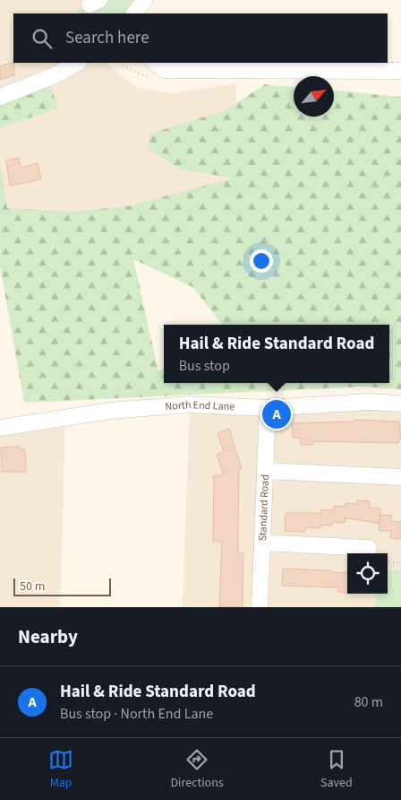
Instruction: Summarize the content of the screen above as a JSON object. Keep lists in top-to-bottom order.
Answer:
{
  "streets": {
    "street": ["North End Lane", "Standard Road"]
  },
  "crossings": [
    ["North End Lane", "Standard Road"]
  ],
  "scale_bar": "50 m",
  "north": "top right",
  "page": {
    "search": "Search here",
    "popup": ["Hail & Ride Standard Road", "Bus stop"],
    "pins": "A",
    "scale": "50 m",
    "heading": "Nearby",
    "list": [
      {
        "mark": "A",
        "name": "Hail & Ride Standard Road",
        "note": "Bus stop · North End Lane",
        "value": "80 m"
      }
    ],
    "nav": ["Map", "Directions", "Saved"]
  }
}
